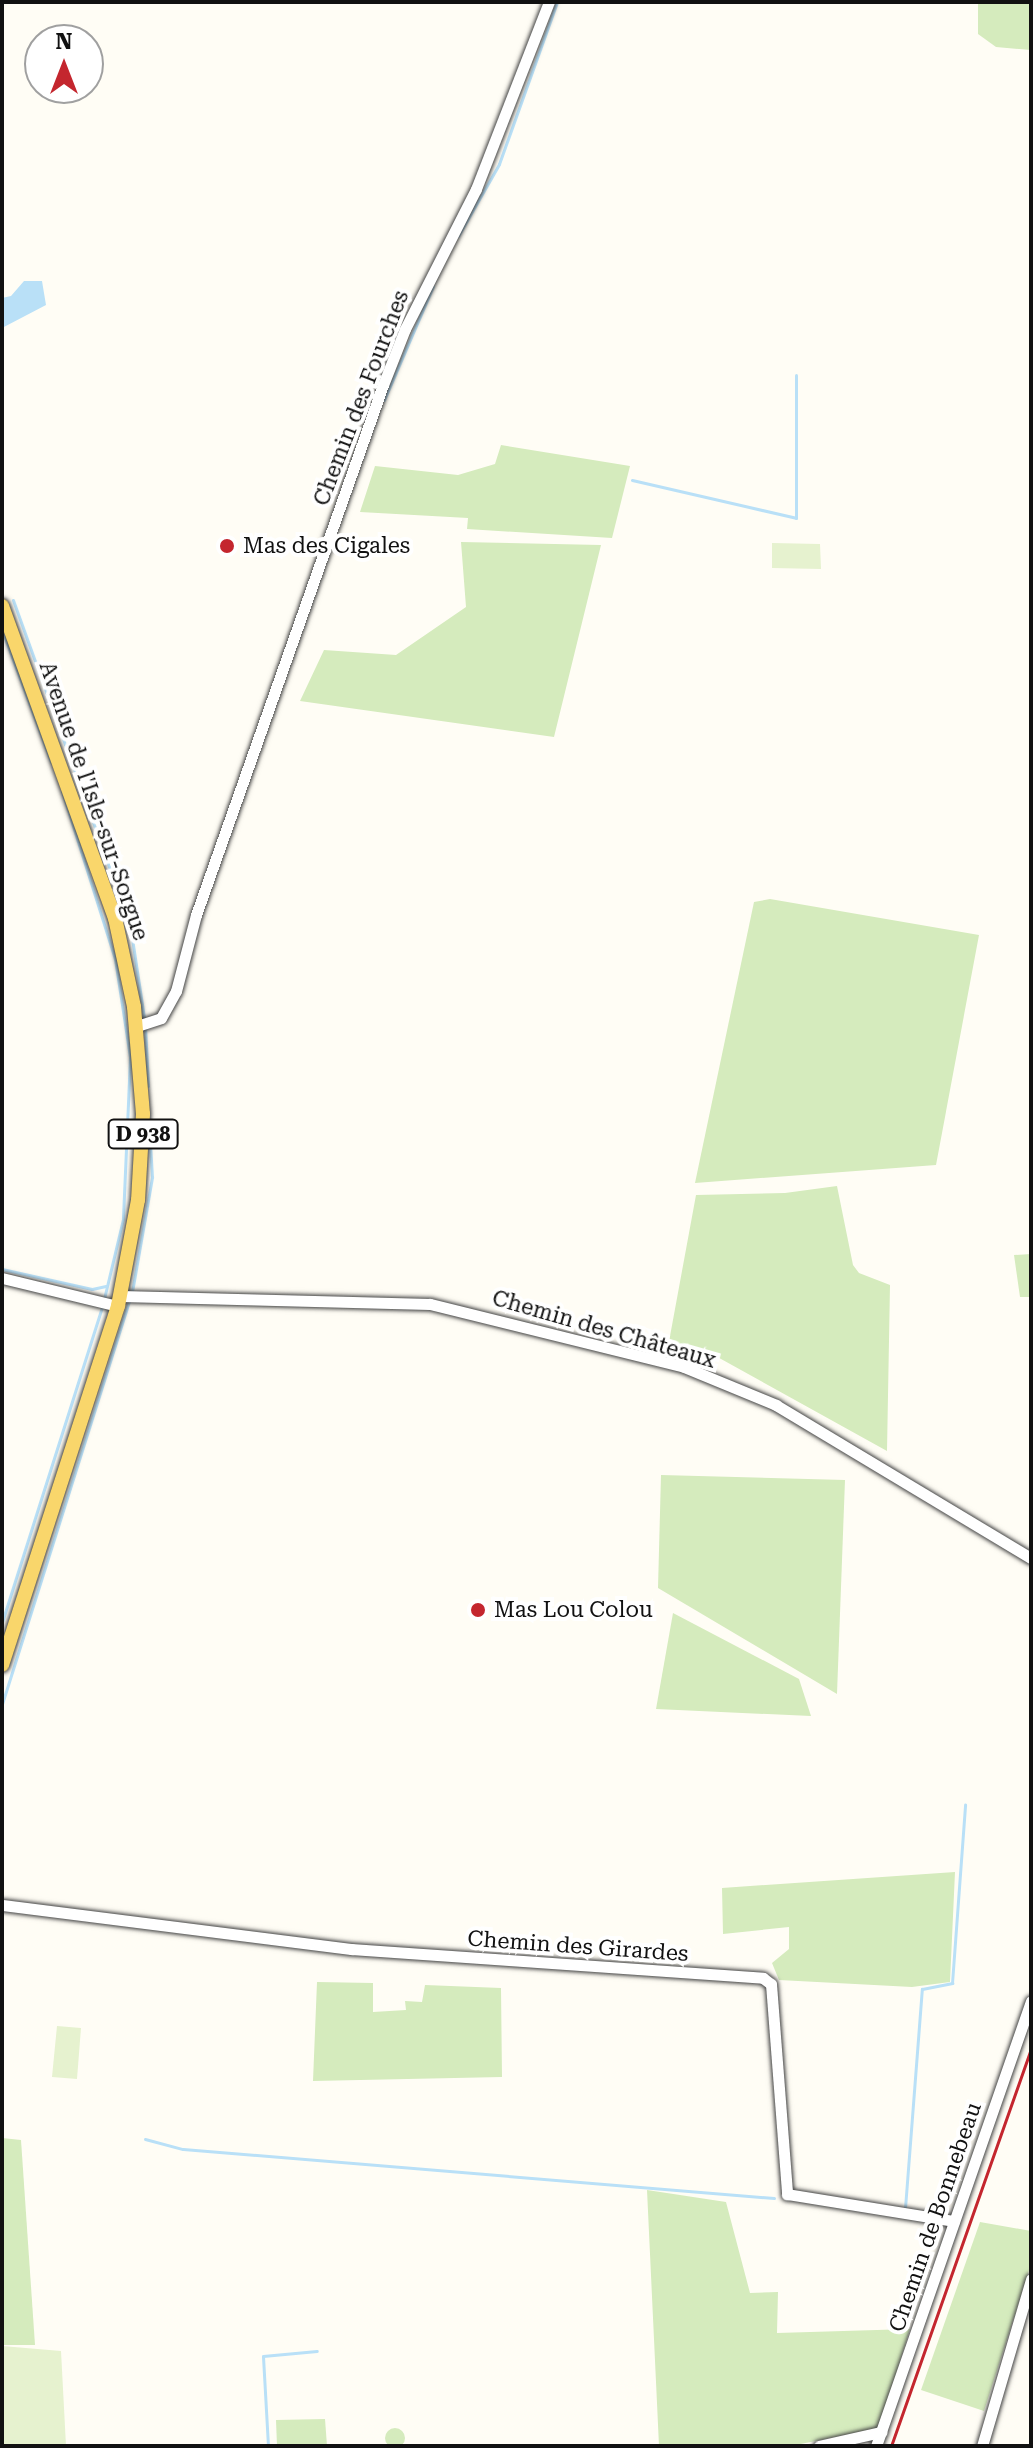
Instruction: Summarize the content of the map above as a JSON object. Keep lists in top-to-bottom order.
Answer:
{
  "streets": {
    "main road": ["Avenue de l'Isle-sur-Sorgue", "D 938"],
    "street": [
      "Chemin des Fourches",
      "Chemin des Châteaux",
      "Chemin des Girardes",
      "Chemin de Bonnebeau"
    ]
  },
  "crossings": [
    ["Chemin des Fourches", "Avenue de l'Isle-sur-Sorgue"],
    ["Avenue de l'Isle-sur-Sorgue", "Chemin des Châteaux"],
    ["Chemin des Girardes", "Chemin de Bonnebeau"]
  ],
  "places": ["Mas des Cigales", "Mas Lou Colou"],
  "north": "top"
}
